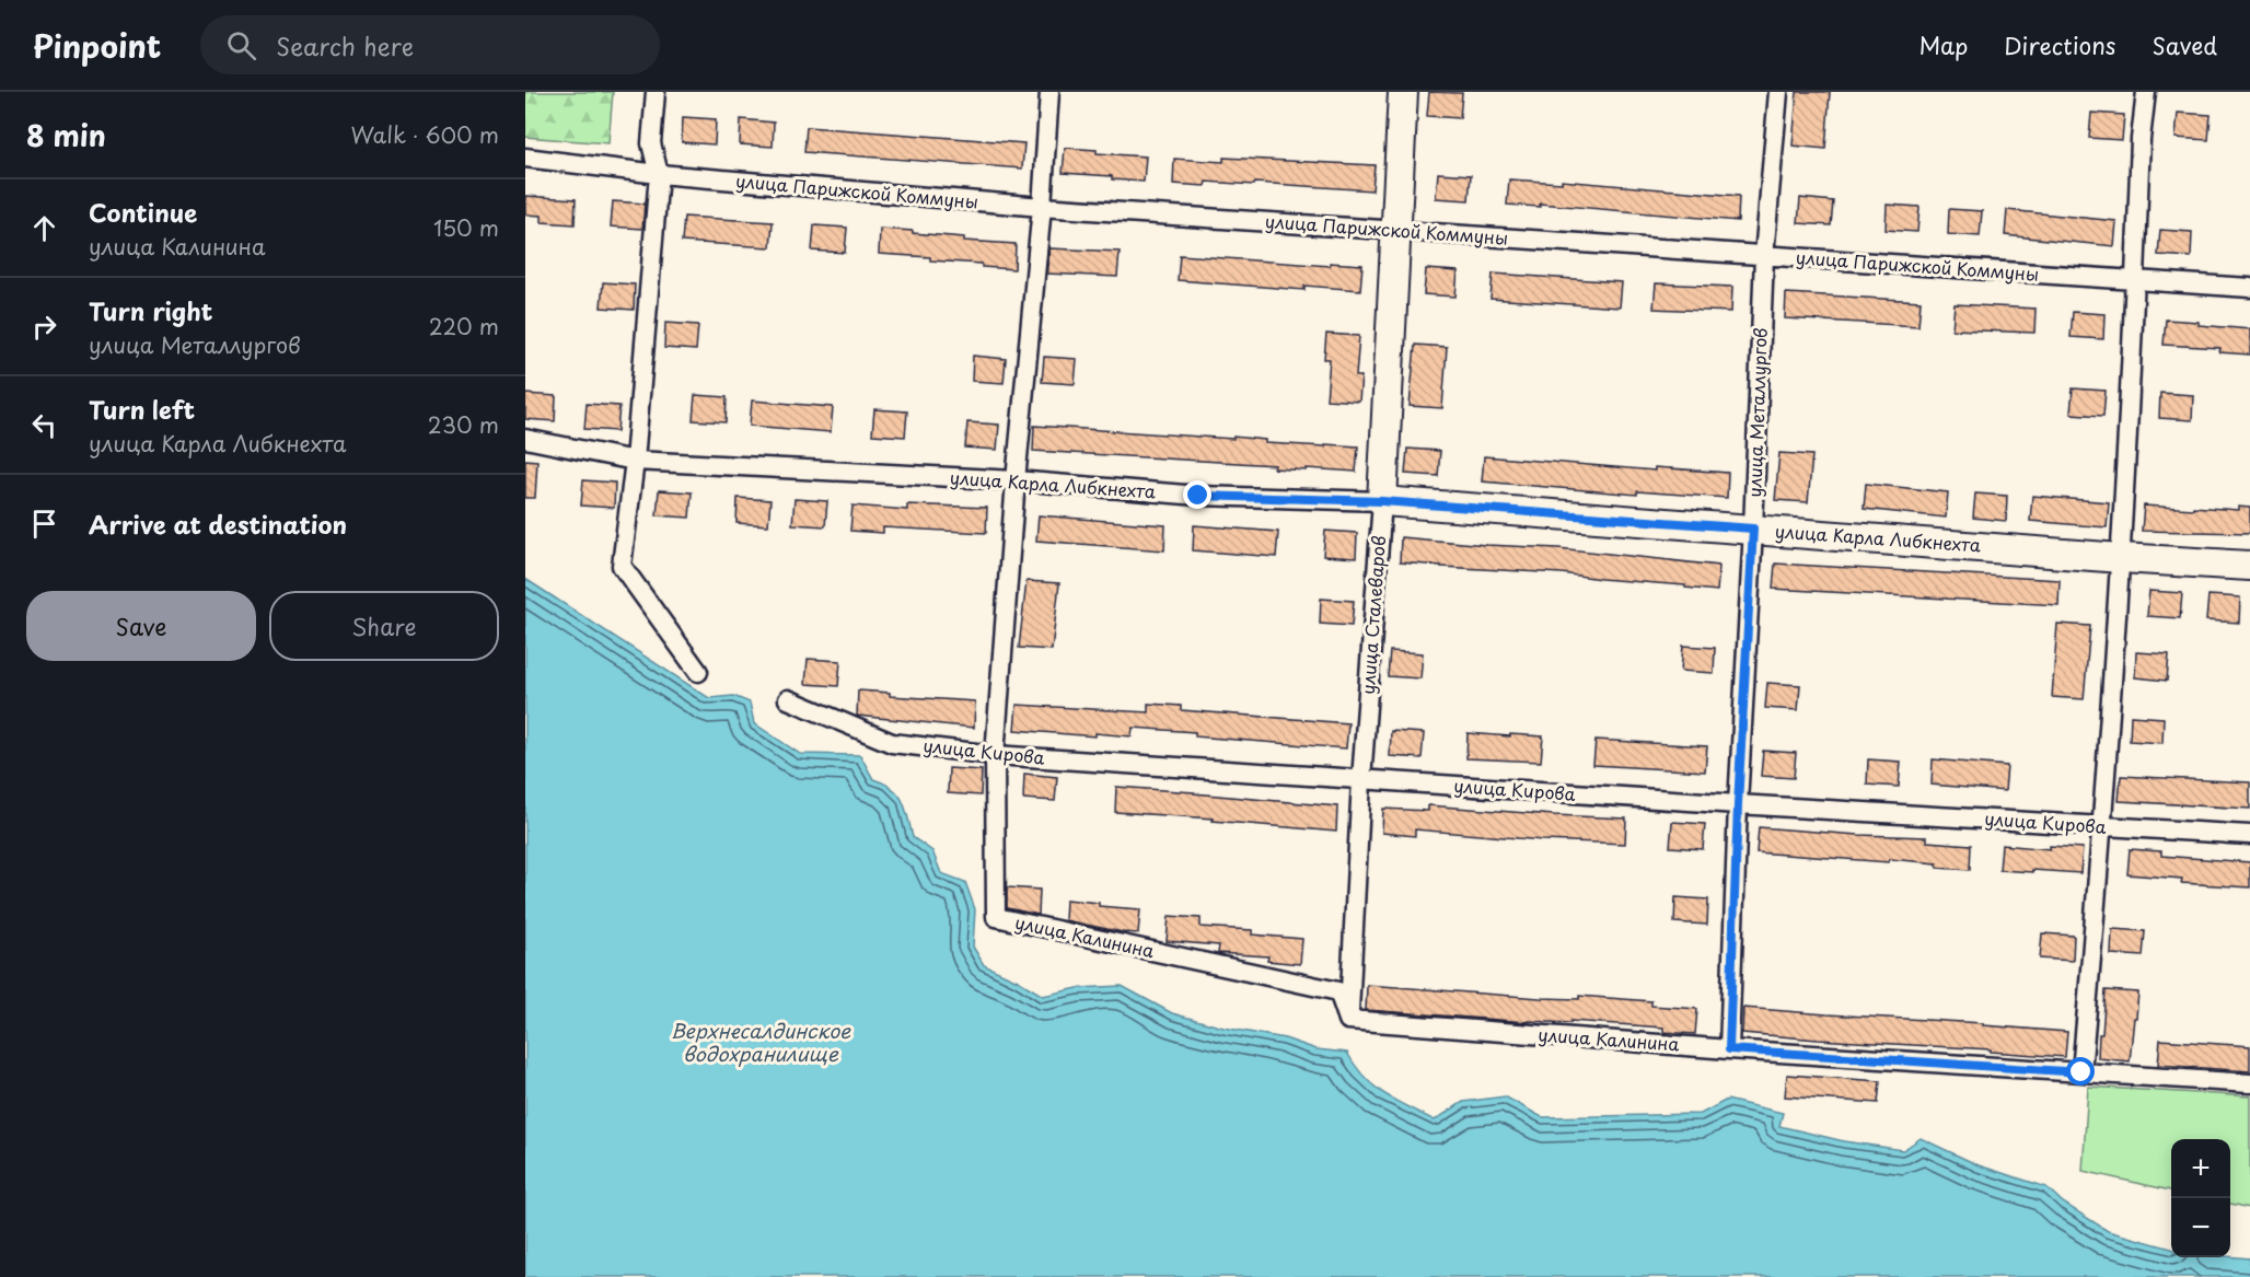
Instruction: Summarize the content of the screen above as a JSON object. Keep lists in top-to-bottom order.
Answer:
{
  "streets": {
    "main road": ["улица Карла Либкнехта", "улица Сталеваров"],
    "street": [
      "улица Парижской Коммуны",
      "улица Металлургов",
      "улица Кирова",
      "улица Калинина"
    ]
  },
  "crossings": [
    ["улица Парижской Коммуны", "улица Металлургов"],
    ["улица Парижской Коммуны", "улица Сталеваров"],
    ["улица Металлургов", "улица Карла Либкнехта"],
    ["улица Металлургов", "улица Кирова"],
    ["улица Металлургов", "улица Калинина"],
    ["улица Карла Либкнехта", "улица Сталеваров"],
    ["улица Сталеваров", "улица Кирова"],
    ["улица Сталеваров", "улица Калинина"],
    ["улица Кирова", "улица Калинина"]
  ],
  "water": ["Верхнесалдинское водохранилище"],
  "page": {
    "header": "Pinpoint",
    "search": "Search here",
    "nav": ["Map", "Directions", "Saved"],
    "heading": ["8 min", "Walk · 600 m"],
    "list": [
      ["Continue", "улица Калинина", "150 m"],
      ["Turn right", "улица Металлургов", "220 m"],
      ["Turn left", "улица Карла Либкнехта", "230 m"],
      "Arrive at destination"
    ],
    "buttons": ["Save", "Share"],
    "map_buttons": ["+", "−"]
  }
}
